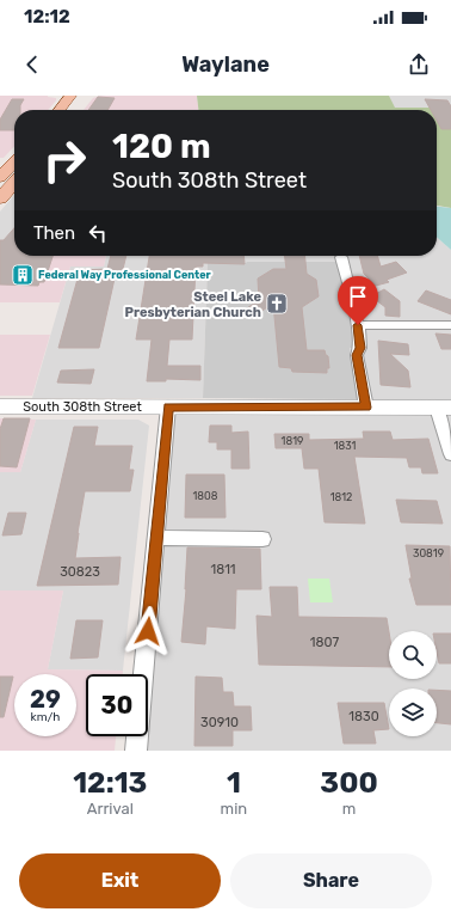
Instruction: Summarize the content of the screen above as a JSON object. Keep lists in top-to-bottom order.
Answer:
{
  "streets": {
    "street": ["South 308th Street"]
  },
  "places": {
    "building": ["Federal Way Professional Center"],
    "church": ["Steel Lake Presbyterian Church"]
  },
  "house_numbers": [
    "1819",
    "1831",
    "1808",
    "1812",
    "30819",
    "1811",
    "30823",
    "1807",
    "1830",
    "30910"
  ],
  "page": {
    "status": "12:12",
    "header": "Waylane",
    "turn": ["120 m", "South 308th Street"],
    "then": "Then",
    "speed": "29 km/h",
    "limit": "30",
    "eta": [
      "12:13",
      "Arrival",
      "1",
      "min",
      "300",
      "m"
    ],
    "buttons": ["Exit", "Share"]
  }
}
